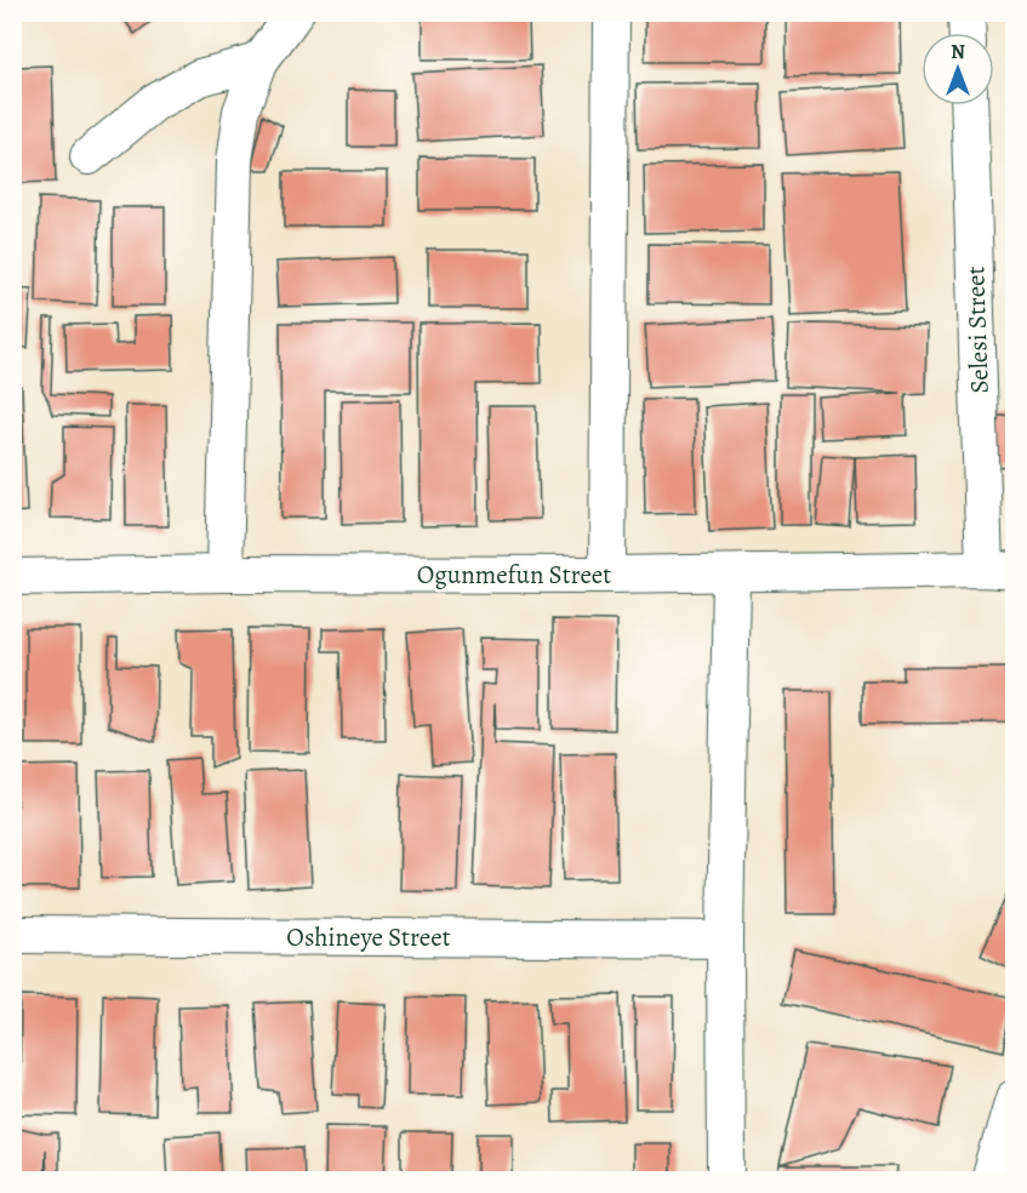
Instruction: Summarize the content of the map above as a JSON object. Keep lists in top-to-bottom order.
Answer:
{
  "streets": {
    "street": ["Selesi Street", "Ogunmefun Street", "Oshineye Street"]
  },
  "crossings": [
    ["Selesi Street", "Ogunmefun Street"]
  ],
  "north": "top"
}
